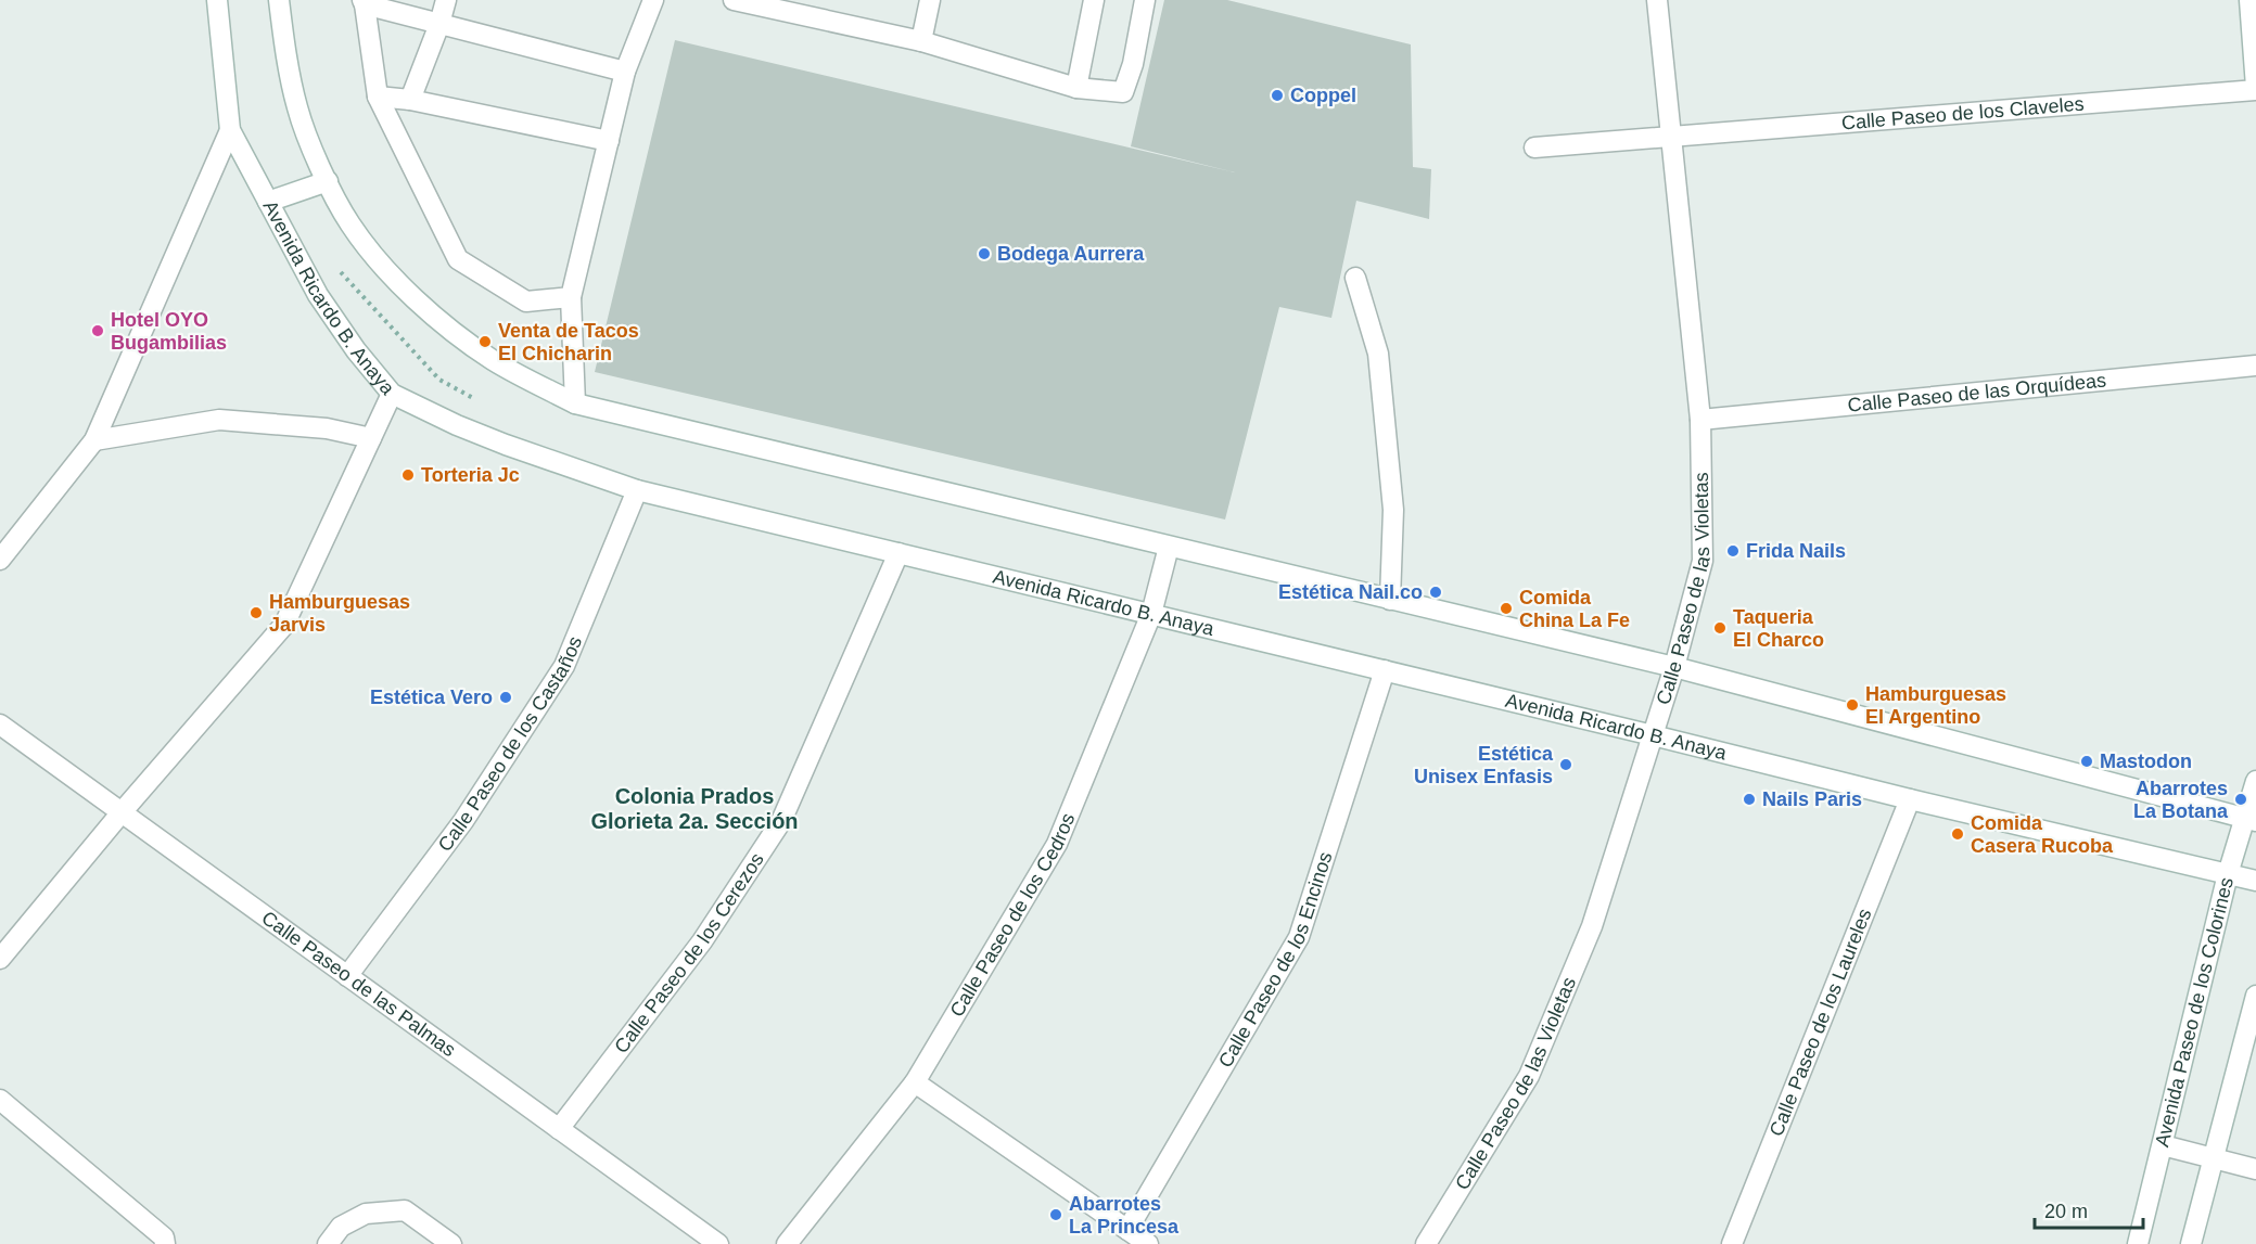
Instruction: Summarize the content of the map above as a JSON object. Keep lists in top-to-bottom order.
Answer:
{
  "streets": {
    "street": [
      "Calle Paseo de los Claveles",
      "Avenida Ricardo B. Anaya",
      "Calle Paseo de las Orquídeas",
      "Calle Paseo de las Violetas",
      "Calle Paseo de los Castaños",
      "Calle Paseo de los Cedros",
      "Calle Paseo de los Cerezos",
      "Calle Paseo de los Encinos",
      "Calle Paseo de las Palmas",
      "Avenida Paseo de los Colorines",
      "Calle Paseo de los Laureles"
    ]
  },
  "crossings": [
    ["Calle Paseo de los Claveles", "Calle Paseo de las Violetas"],
    ["Avenida Ricardo B. Anaya", "Calle Paseo de las Violetas"],
    ["Avenida Ricardo B. Anaya", "Calle Paseo de los Castaños"],
    ["Avenida Ricardo B. Anaya", "Calle Paseo de los Cedros"],
    ["Avenida Ricardo B. Anaya", "Calle Paseo de los Cerezos"],
    ["Avenida Ricardo B. Anaya", "Calle Paseo de los Encinos"],
    ["Avenida Ricardo B. Anaya", "Avenida Paseo de los Colorines"],
    ["Avenida Ricardo B. Anaya", "Calle Paseo de los Laureles"],
    ["Calle Paseo de las Orquídeas", "Calle Paseo de las Violetas"],
    ["Calle Paseo de los Castaños", "Calle Paseo de las Palmas"],
    ["Calle Paseo de los Cerezos", "Calle Paseo de las Palmas"]
  ],
  "districts": ["Colonia Prados Glorieta 2a. Sección"],
  "places": [
    "Coppel",
    "Bodega Aurrera",
    "Hotel OYO Bugambilias",
    "Venta de Tacos El Chicharin",
    "Torteria Jc",
    "Frida Nails",
    "Estética Nail.co",
    "Comida China La Fe",
    "Hamburguesas Jarvis",
    "Taqueria El Charco",
    "Estética Vero",
    "Hamburguesas El Argentino",
    "Mastodon",
    "Estética Unisex Enfasis",
    "Nails Paris",
    "Abarrotes La Botana",
    "Comida Casera Rucoba",
    "Abarrotes La Princesa"
  ],
  "scale_bar": "20 m"
}
